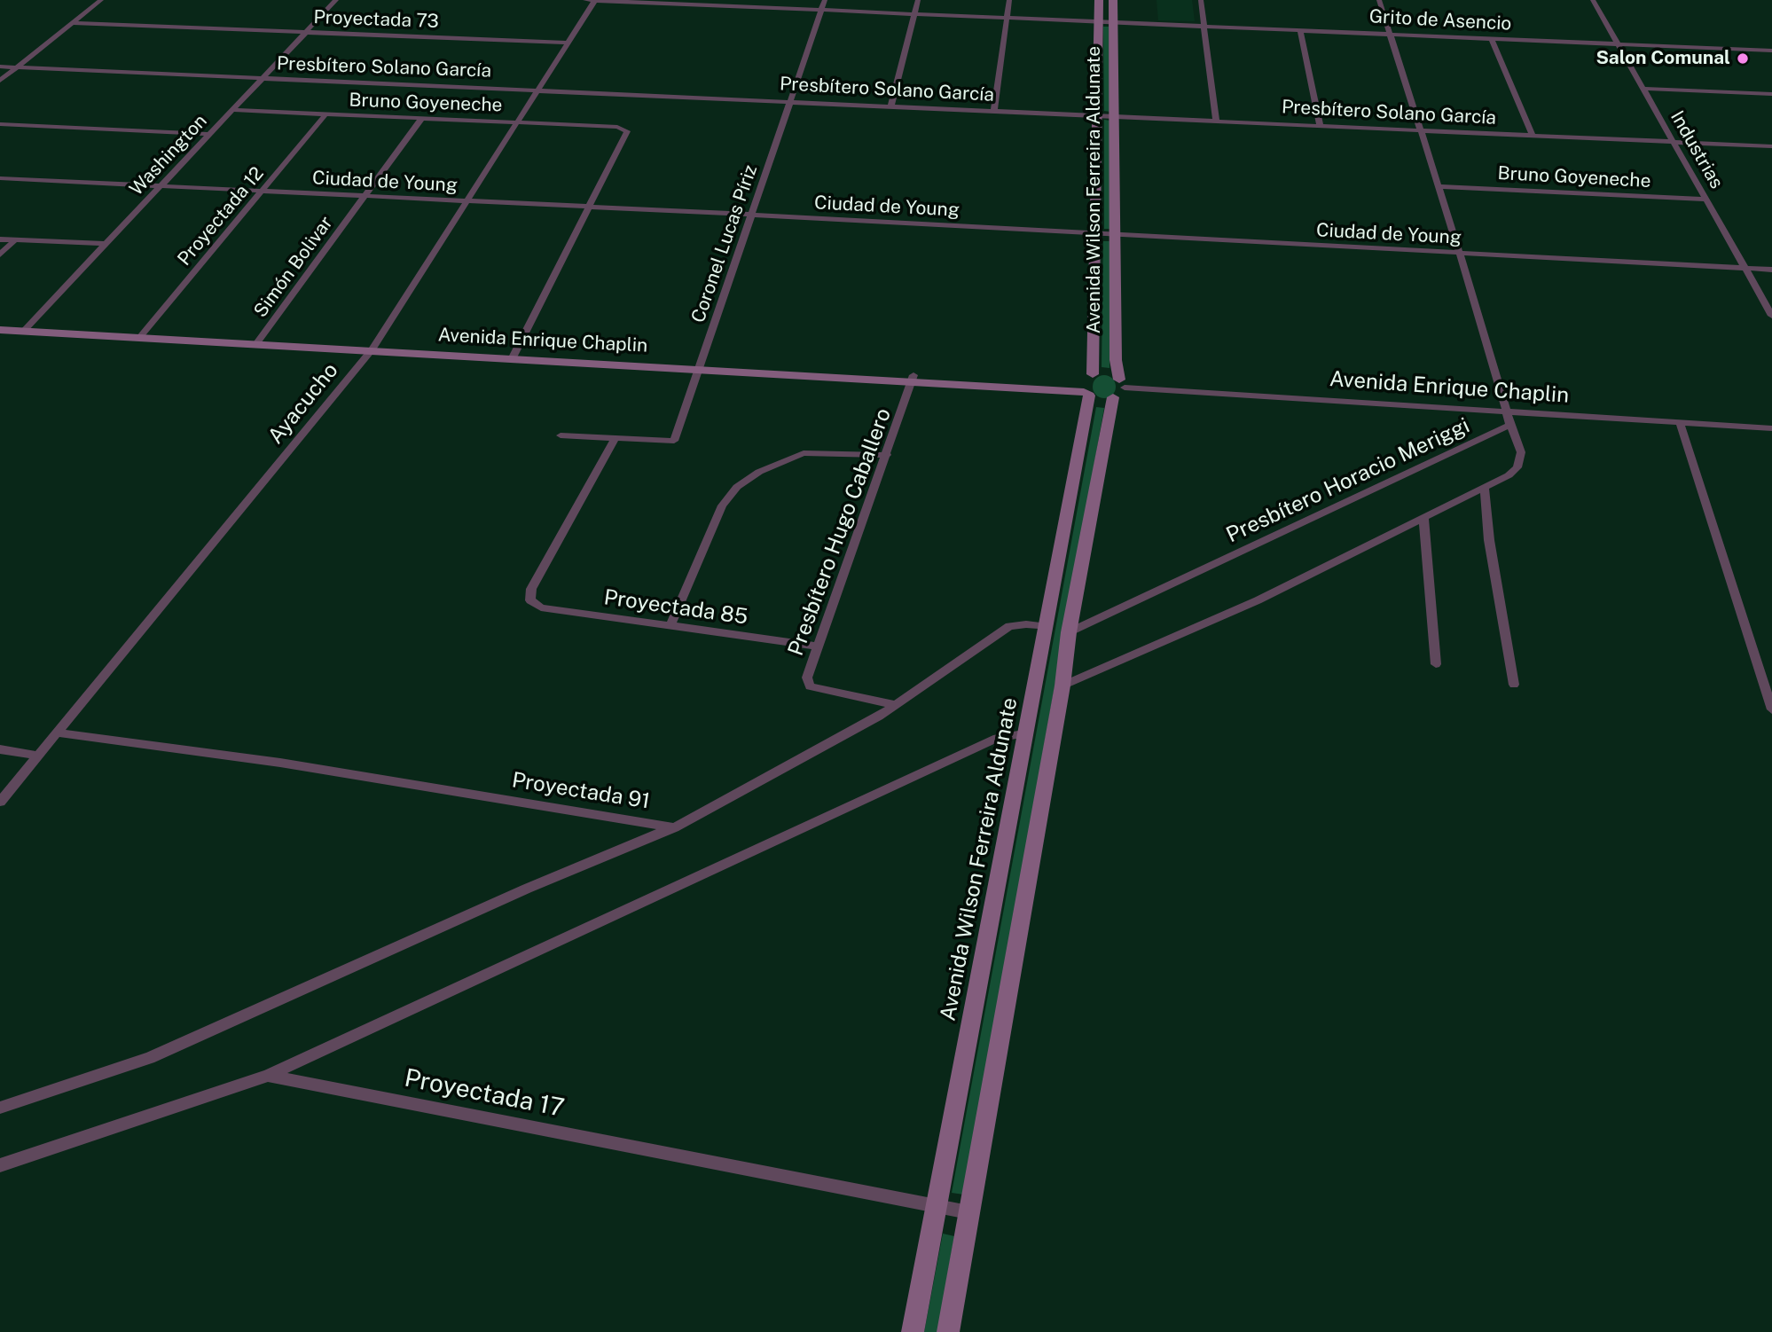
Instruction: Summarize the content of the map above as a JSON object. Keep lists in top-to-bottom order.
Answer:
{
  "streets": {
    "street": [
      "Proyectada 73",
      "Grito de Asencio",
      "Presbítero Solano García",
      "Bruno Goyeneche",
      "Industrias",
      "Washington",
      "Ciudad de Young",
      "Avenida Wilson Ferreira Aldunate",
      "Proyectada 12",
      "Coronel Lucas Píriz",
      "Simón Bolivar",
      "Avenida Enrique Chaplin",
      "Ayacucho",
      "Presbítero Horacio Meriggi",
      "Presbítero Hugo Caballero",
      "Proyectada 85",
      "Proyectada 91",
      "Proyectada 17"
    ]
  },
  "crossings": [
    ["Proyectada 73", "Washington"],
    ["Proyectada 73", "Ayacucho"],
    ["Grito de Asencio", "Industrias"],
    ["Grito de Asencio", "Avenida Wilson Ferreira Aldunate"],
    ["Grito de Asencio", "Coronel Lucas Píriz"],
    ["Grito de Asencio", "Ayacucho"],
    ["Presbítero Solano García", "Industrias"],
    ["Presbítero Solano García", "Washington"],
    ["Presbítero Solano García", "Avenida Wilson Ferreira Aldunate"],
    ["Presbítero Solano García", "Coronel Lucas Píriz"],
    ["Presbítero Solano García", "Ayacucho"],
    ["Bruno Goyeneche", "Industrias"],
    ["Bruno Goyeneche", "Washington"],
    ["Bruno Goyeneche", "Ciudad de Young"],
    ["Bruno Goyeneche", "Proyectada 12"],
    ["Bruno Goyeneche", "Simón Bolivar"],
    ["Bruno Goyeneche", "Ayacucho"],
    ["Industrias", "Ciudad de Young"],
    ["Washington", "Ciudad de Young"],
    ["Washington", "Avenida Enrique Chaplin"],
    ["Ciudad de Young", "Avenida Wilson Ferreira Aldunate"],
    ["Ciudad de Young", "Proyectada 12"],
    ["Ciudad de Young", "Coronel Lucas Píriz"],
    ["Ciudad de Young", "Simón Bolivar"],
    ["Ciudad de Young", "Ayacucho"],
    ["Avenida Wilson Ferreira Aldunate", "Avenida Enrique Chaplin"],
    ["Avenida Wilson Ferreira Aldunate", "Presbítero Horacio Meriggi"],
    ["Avenida Wilson Ferreira Aldunate", "Proyectada 91"],
    ["Avenida Wilson Ferreira Aldunate", "Proyectada 17"],
    ["Proyectada 12", "Avenida Enrique Chaplin"],
    ["Coronel Lucas Píriz", "Avenida Enrique Chaplin"],
    ["Simón Bolivar", "Avenida Enrique Chaplin"],
    ["Avenida Enrique Chaplin", "Ayacucho"],
    ["Avenida Enrique Chaplin", "Presbítero Hugo Caballero"],
    ["Ayacucho", "Proyectada 91"],
    ["Presbítero Hugo Caballero", "Proyectada 85"],
    ["Presbítero Hugo Caballero", "Proyectada 91"]
  ],
  "places": ["Salon Comunal"]
}
